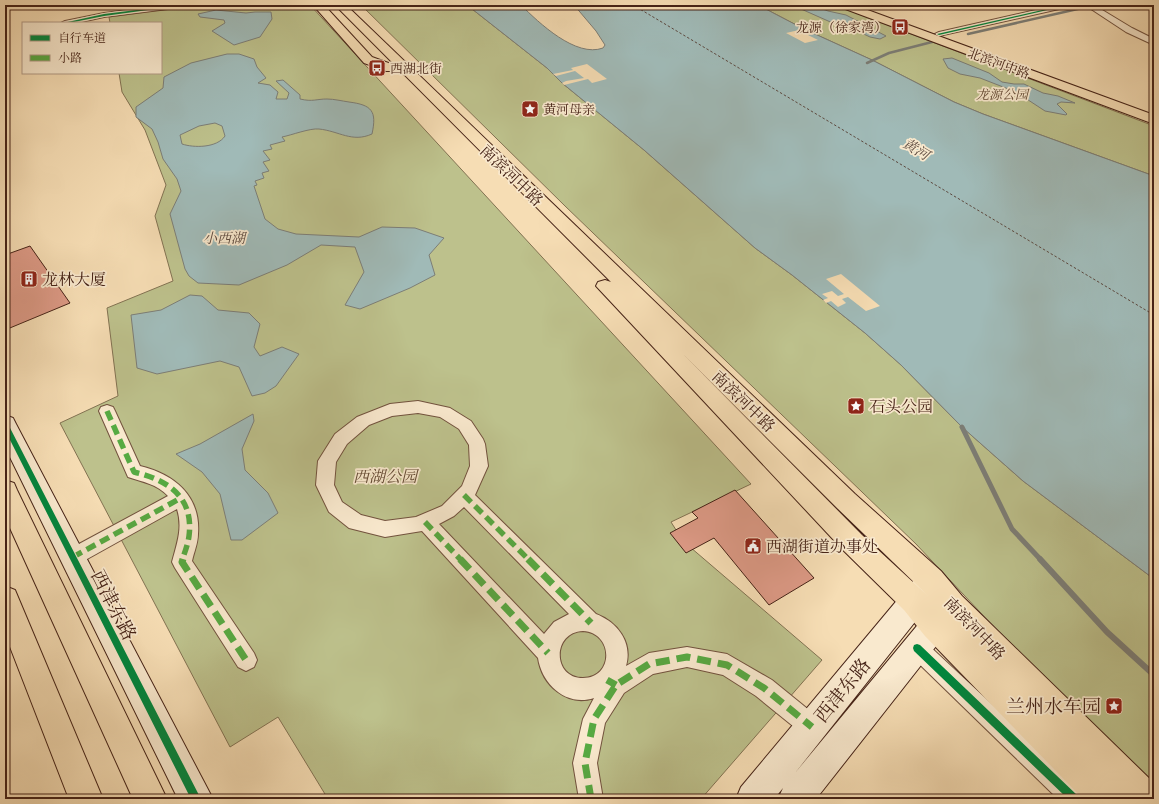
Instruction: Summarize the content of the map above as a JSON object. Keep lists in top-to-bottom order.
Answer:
{
  "streets": {
    "main road": ["北滨河中路", "南滨河中路"],
    "street": ["西津东路"]
  },
  "crossings": [
    ["南滨河中路", "西津东路"]
  ],
  "water": ["黄河", "小西湖"],
  "parks": ["龙源公园", "西湖公园"],
  "places": {
    "bus stop": ["龙源（徐家湾）", "西湖北街"],
    "place": ["黄河母亲", "石头公园", "兰州水车园"],
    "building": ["龙林大厦"],
    "public building": ["西湖街道办事处"]
  },
  "legend": ["自行车道", "小路"]
}
